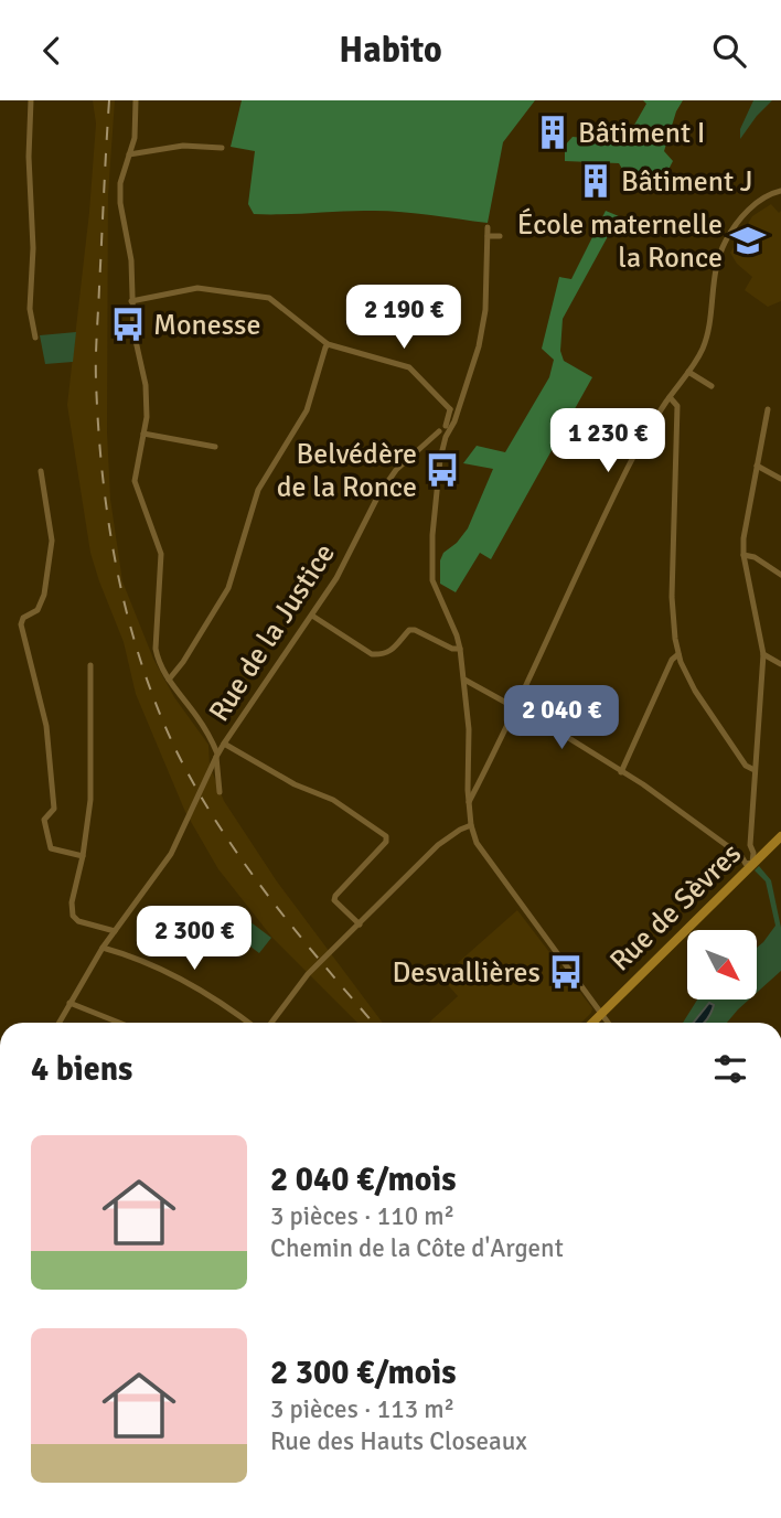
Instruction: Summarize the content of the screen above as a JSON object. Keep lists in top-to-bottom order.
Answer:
{
  "streets": {
    "main road": ["Rue de Sèvres"],
    "street": ["Rue de la Justice"]
  },
  "places": {
    "building": ["Bâtiment I", "Bâtiment J"],
    "school or university": ["École maternelle la Ronce"],
    "bus stop": ["Monesse", "Belvédère de la Ronce", "Desvallières"]
  },
  "north": "bottom right",
  "page": {
    "header": "Habito",
    "price": [
      "2 190 €",
      "1 230 €",
      "2 040 €",
      "2 300 €"
    ],
    "heading": "4 biens",
    "list": [
      {
        "name": "2 040 €/mois",
        "note": "3 pièces · 110 m² · Chemin de la Côte d'Argent"
      },
      {
        "name": "2 300 €/mois",
        "note": "3 pièces · 113 m² · Rue des Hauts Closeaux"
      }
    ]
  }
}
